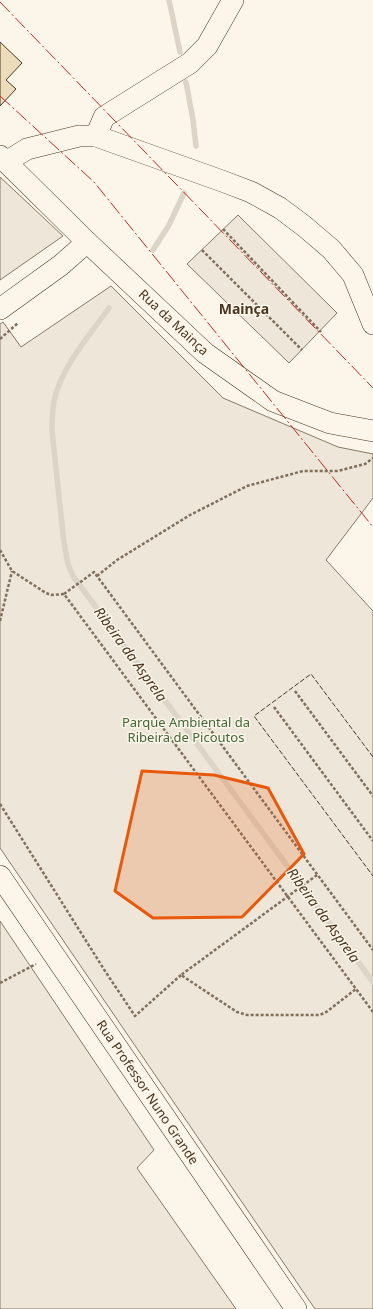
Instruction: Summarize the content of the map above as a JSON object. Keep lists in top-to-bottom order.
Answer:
{
  "streets": {
    "street": ["Rua da Mainça", "Rua Professor Nuno Grande"]
  },
  "districts": ["Mainça"],
  "water": ["Ribeira da Asprela"],
  "parks": ["Parque Ambiental da Ribeira de Picoutos"]
}
